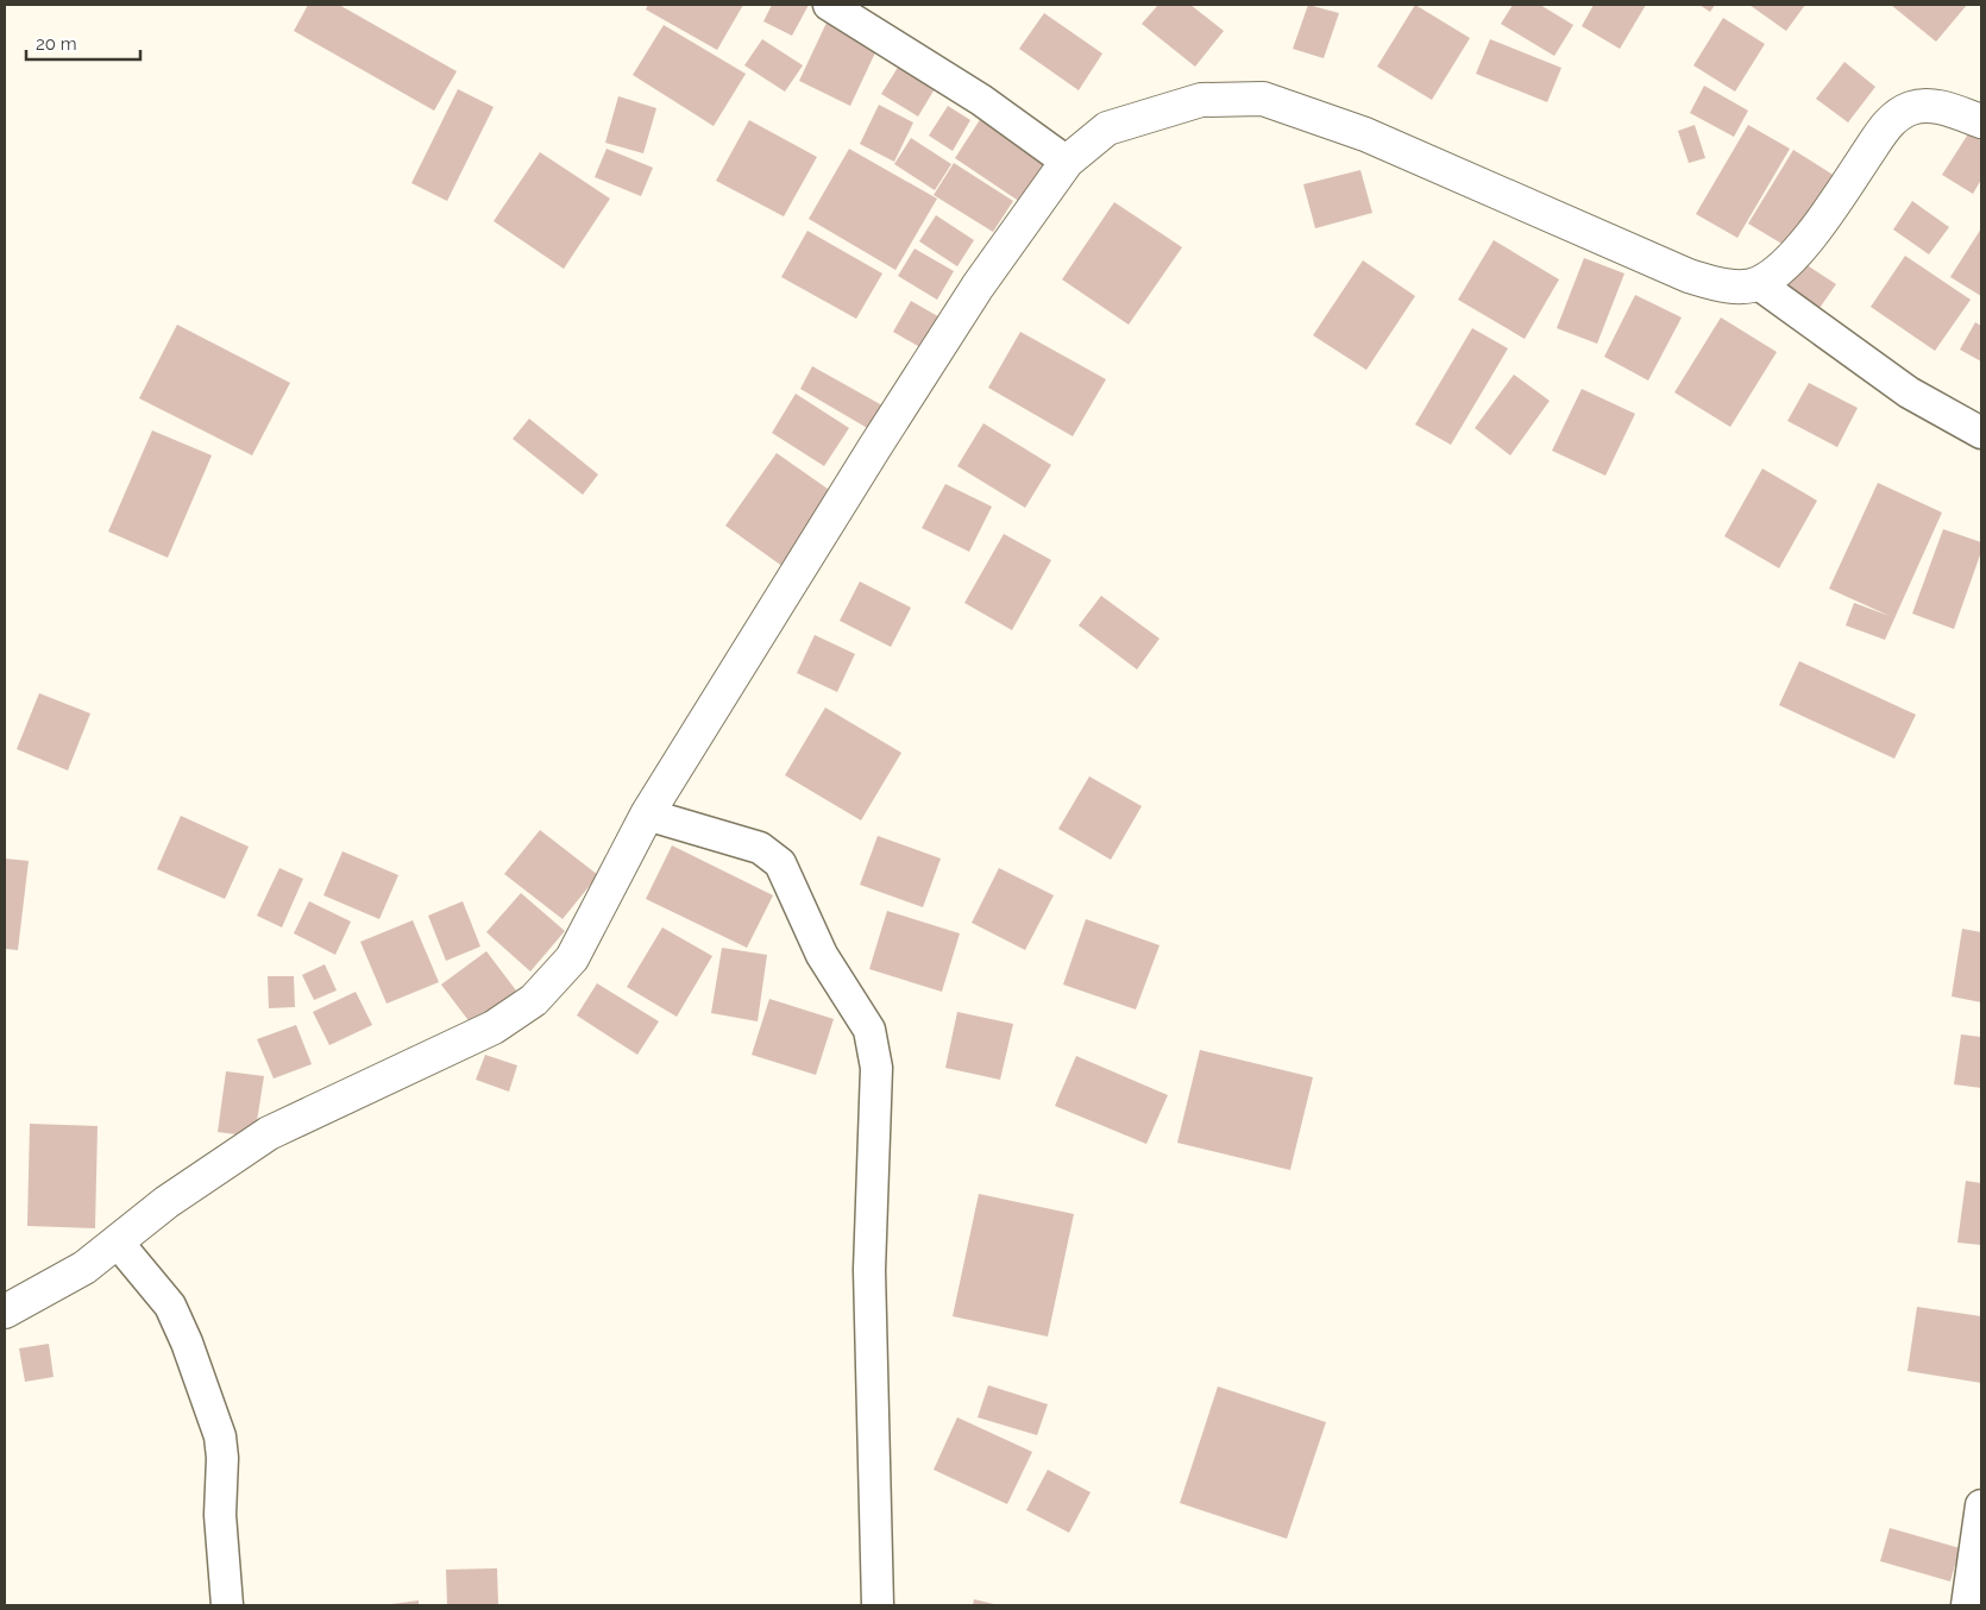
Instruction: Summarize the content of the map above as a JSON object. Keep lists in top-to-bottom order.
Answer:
{
  "scale_bar": "20 m"
}
